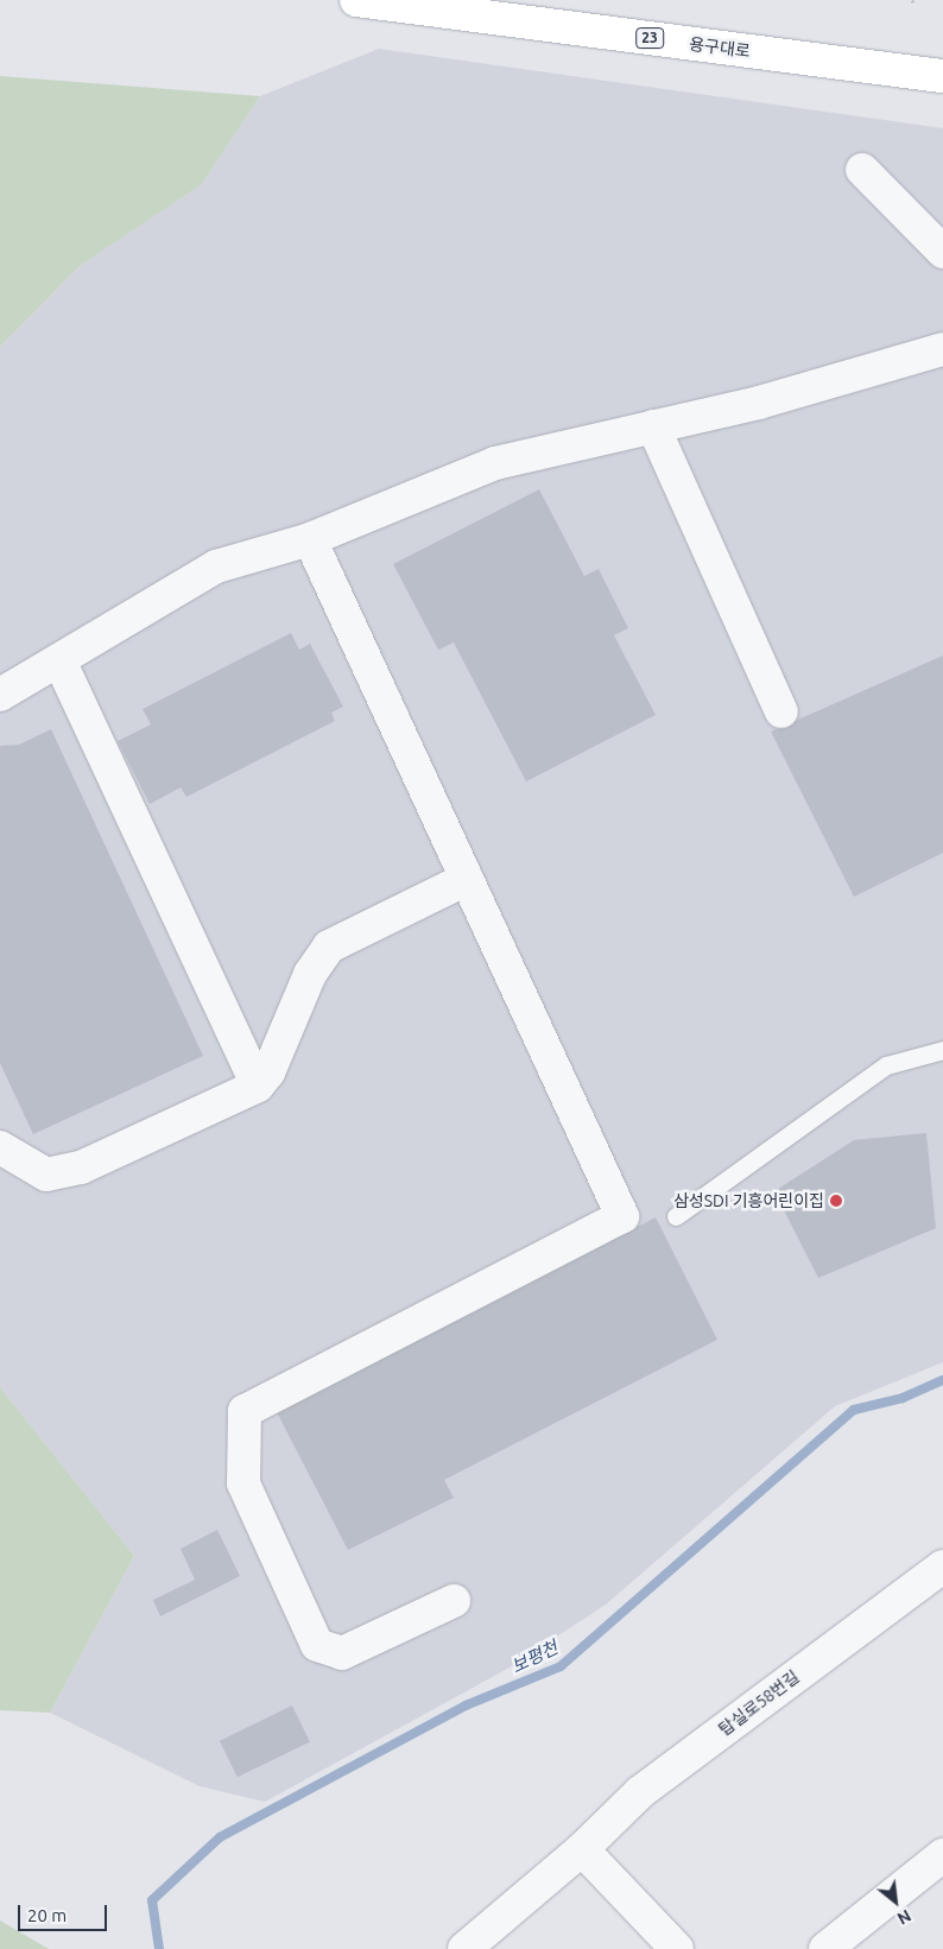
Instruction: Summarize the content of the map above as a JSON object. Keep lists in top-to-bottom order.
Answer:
{
  "streets": {
    "highway": ["23", "용구대로"],
    "street": ["탑실로58번길"]
  },
  "water": ["보평천"],
  "places": ["삼성SDI 기흥어린이집"],
  "scale_bar": "20 m",
  "north": "bottom right"
}
